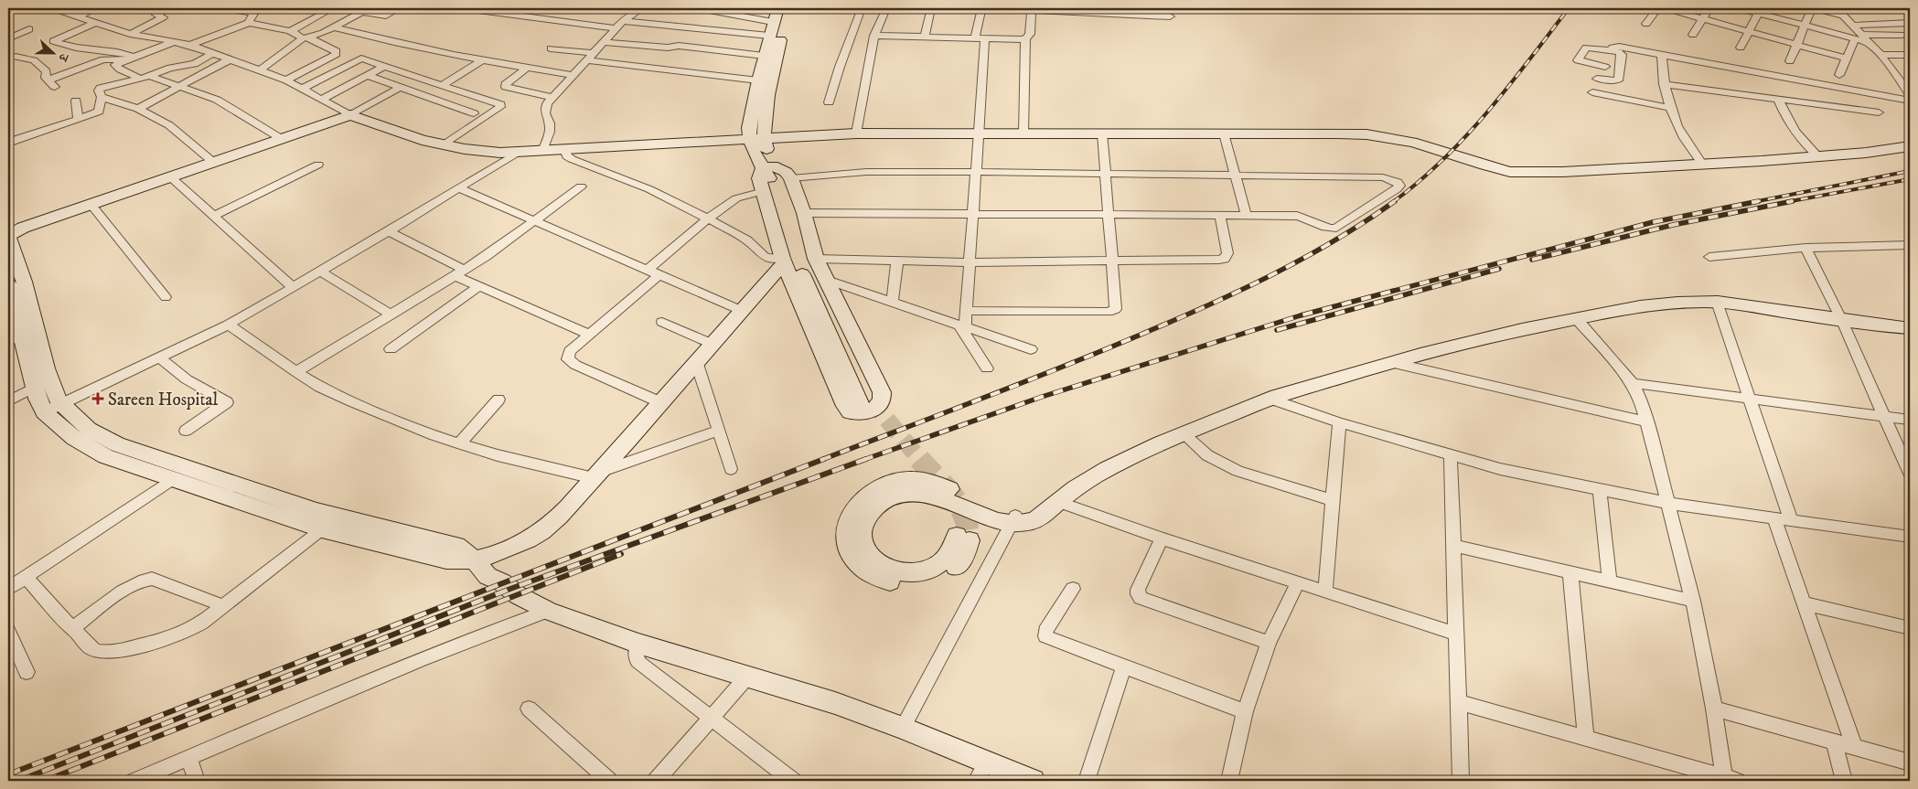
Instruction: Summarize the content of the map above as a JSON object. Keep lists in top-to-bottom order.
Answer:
{
  "places": {
    "health": ["Sareen Hospital"]
  },
  "north": "right"
}
